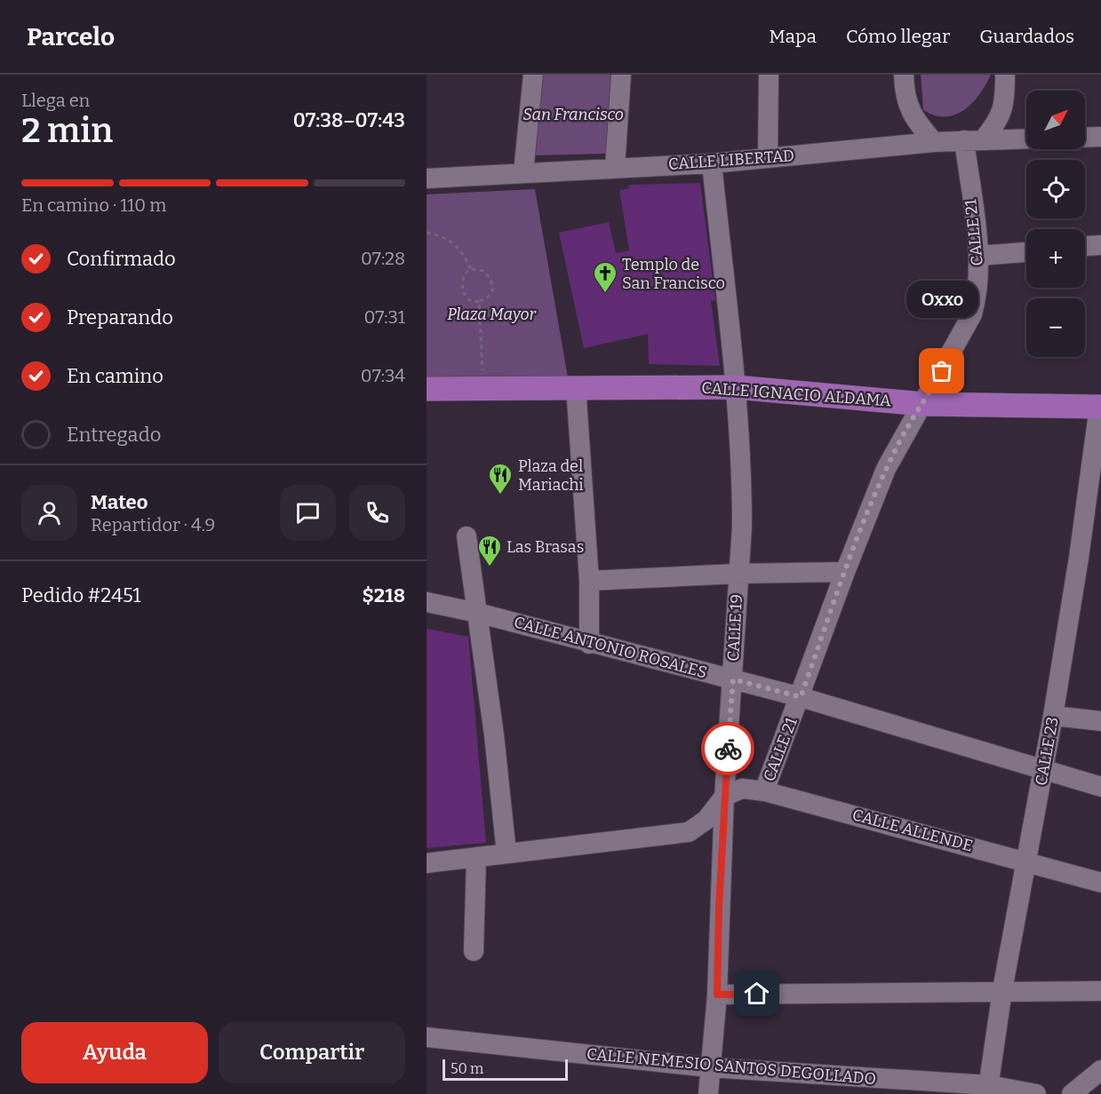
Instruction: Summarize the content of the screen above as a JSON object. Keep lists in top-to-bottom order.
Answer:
{
  "streets": {
    "main road": ["CALLE IGNACIO ALDAMA"],
    "street": [
      "CALLE LIBERTAD",
      "CALLE 21",
      "CALLE 19",
      "CALLE ANTONIO ROSALES",
      "CALLE 23",
      "CALLE ALLENDE",
      "CALLE NEMESIO SANTOS DEGOLLADO"
    ]
  },
  "crossings": [
    ["CALLE LIBERTAD", "CALLE 21"],
    ["CALLE LIBERTAD", "CALLE 19"],
    ["CALLE 21", "CALLE IGNACIO ALDAMA"],
    ["CALLE 21", "CALLE ANTONIO ROSALES"],
    ["CALLE 21", "CALLE ALLENDE"],
    ["CALLE IGNACIO ALDAMA", "CALLE 19"],
    ["CALLE IGNACIO ALDAMA", "CALLE 23"],
    ["CALLE 19", "CALLE ANTONIO ROSALES"],
    ["CALLE 19", "CALLE ALLENDE"],
    ["CALLE 19", "CALLE NEMESIO SANTOS DEGOLLADO"],
    ["CALLE ANTONIO ROSALES", "CALLE 23"],
    ["CALLE 23", "CALLE ALLENDE"],
    ["CALLE 23", "CALLE NEMESIO SANTOS DEGOLLADO"]
  ],
  "parks": ["San Francisco", "Plaza Mayor"],
  "places": {
    "church": ["Templo de San Francisco"],
    "other": ["Oxxo"],
    "restaurant": ["Plaza del Mariachi", "Las Brasas"]
  },
  "scale_bar": "50 m",
  "north": "top right",
  "page": {
    "header": "Parcelo",
    "nav": ["Mapa", "Cómo llegar", "Guardados"],
    "heading": ["2 min", "Llega en", "07:38–07:43"],
    "panel": [
      "Mateo",
      "Repartidor · 4.9",
      "Pedido #2451",
      "$218"
    ],
    "map_buttons": ["+", "−"],
    "bar": "En camino · 110 m",
    "list": [
      ["Confirmado", "07:28"],
      ["Preparando", "07:31"],
      ["En camino", "07:34"],
      "Entregado"
    ],
    "bubble": "Oxxo",
    "buttons": ["Ayuda", "Compartir"],
    "scale": "50 m"
  }
}
